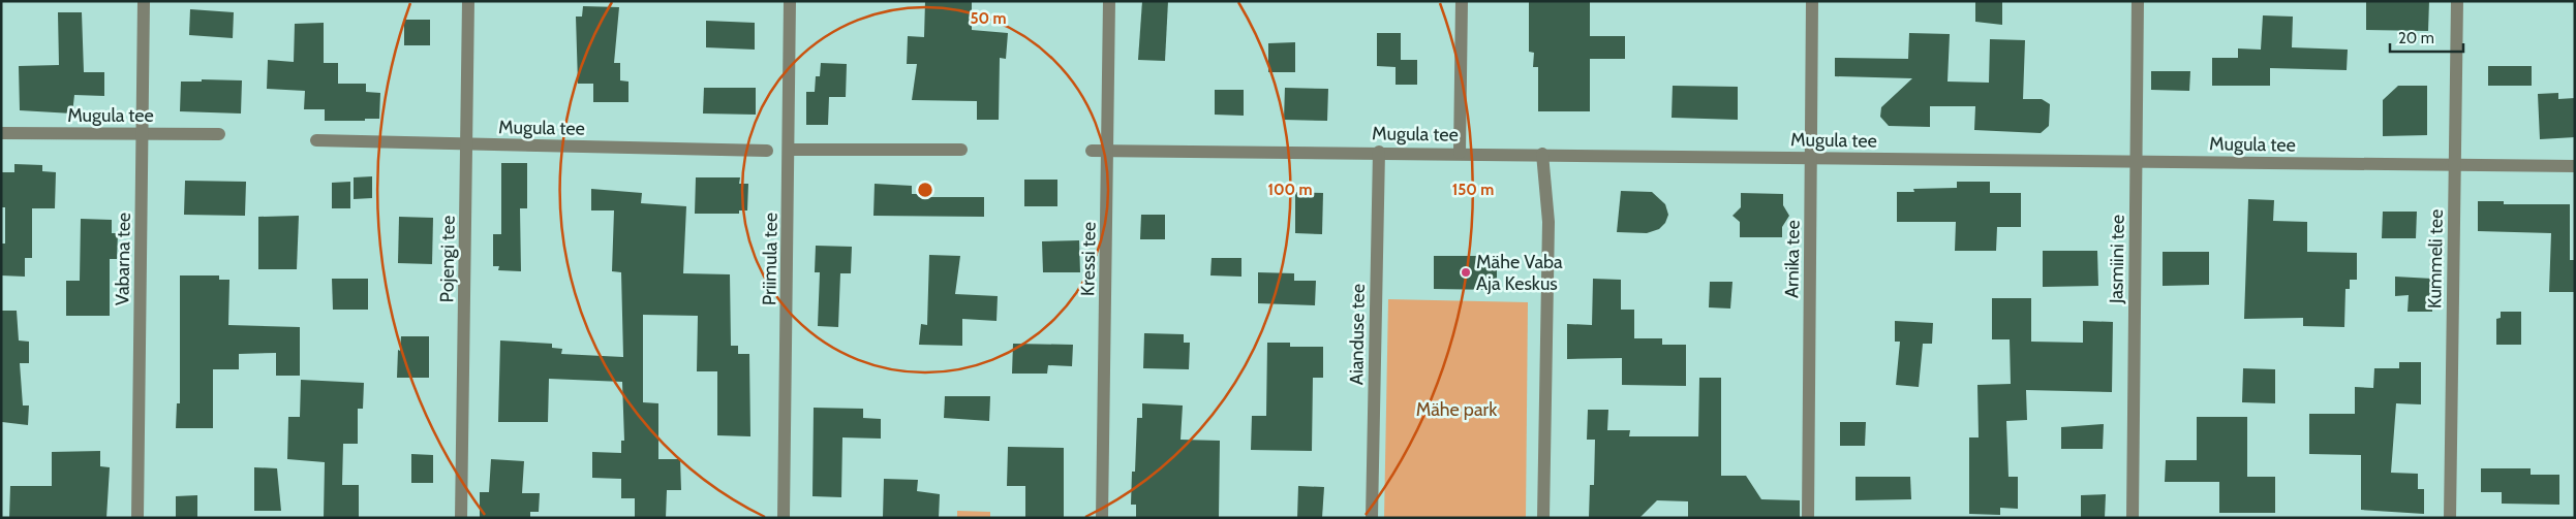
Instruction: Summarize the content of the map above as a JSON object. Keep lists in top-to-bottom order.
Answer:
{
  "streets": {
    "street": [
      "Mugula tee",
      "Vabarna tee",
      "Pojengi tee",
      "Priimula tee",
      "Kressi tee",
      "Arnika tee",
      "Jasmiini tee",
      "Kummeli tee",
      "Aianduse tee"
    ]
  },
  "crossings": [
    ["Mugula tee", "Vabarna tee"],
    ["Mugula tee", "Pojengi tee"],
    ["Mugula tee", "Kressi tee"],
    ["Mugula tee", "Arnika tee"],
    ["Mugula tee", "Jasmiini tee"],
    ["Mugula tee", "Kummeli tee"],
    ["Mugula tee", "Aianduse tee"]
  ],
  "parks": ["Mähe park"],
  "places": ["Mähe Vaba Aja Keskus"],
  "scale_bar": "20 m",
  "rings": ["50 m", "100 m", "150 m"]
}
